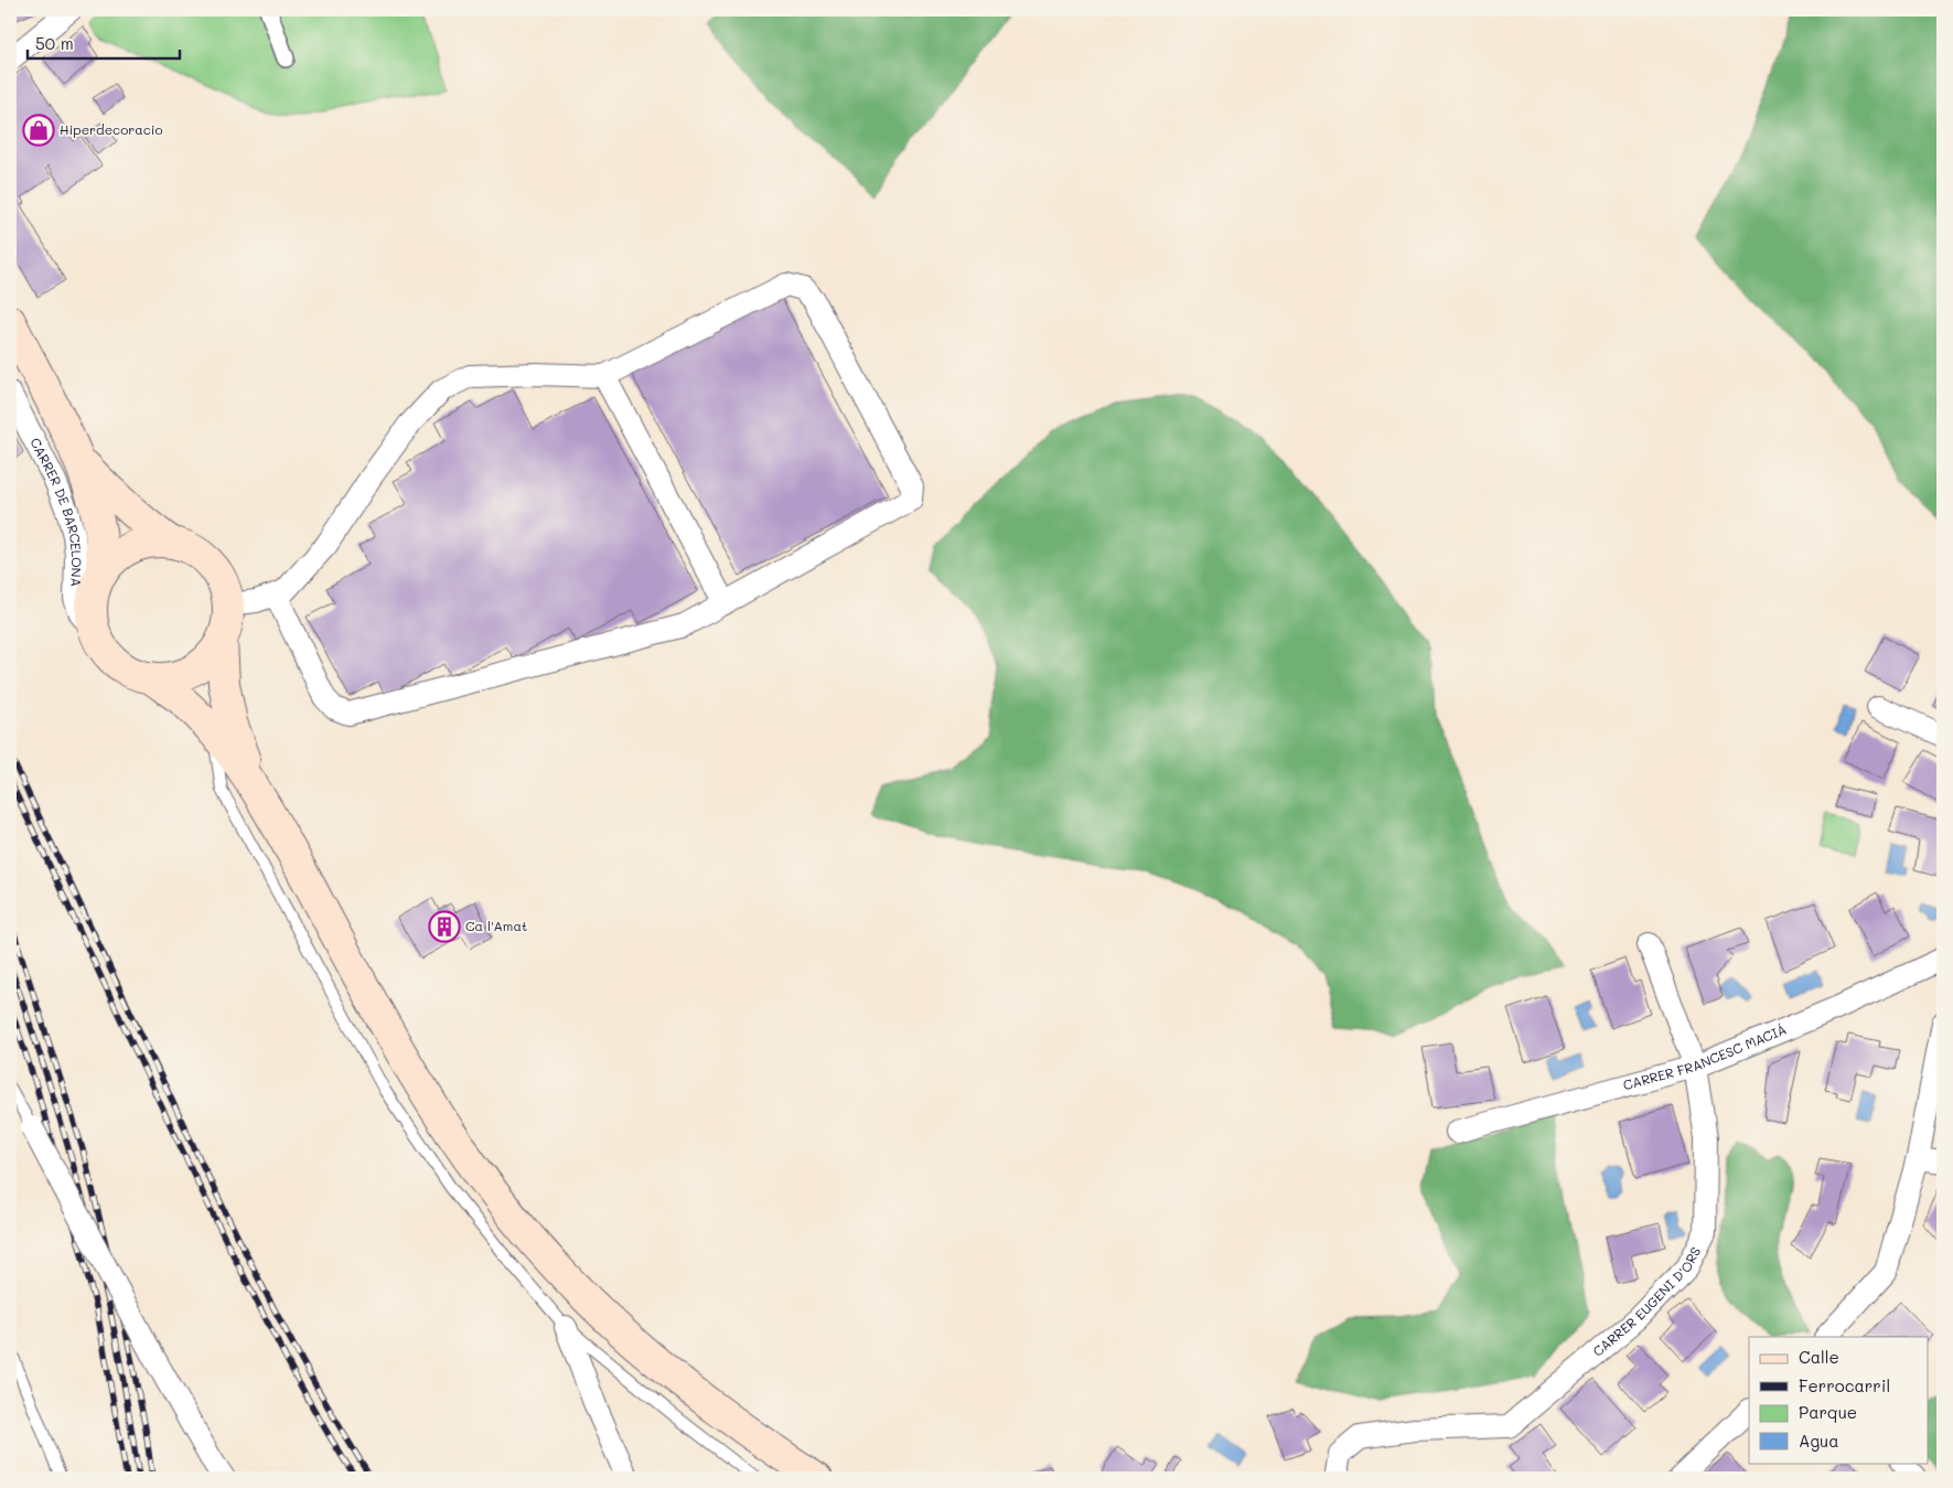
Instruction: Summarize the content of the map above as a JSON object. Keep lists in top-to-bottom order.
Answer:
{
  "streets": {
    "street": ["CARRER DE BARCELONA", "CARRER FRANCESC MACIÁ", "CARRER EUGENI D'ORS"]
  },
  "crossings": [
    ["CARRER FRANCESC MACIÁ", "CARRER EUGENI D'ORS"]
  ],
  "places": {
    "shop": ["Hiperdecoracio"],
    "building": ["Ca l'Amat"]
  },
  "legend": [
    "Calle",
    "Ferrocarril",
    "Parque",
    "Agua"
  ],
  "scale_bar": "50 m"
}
